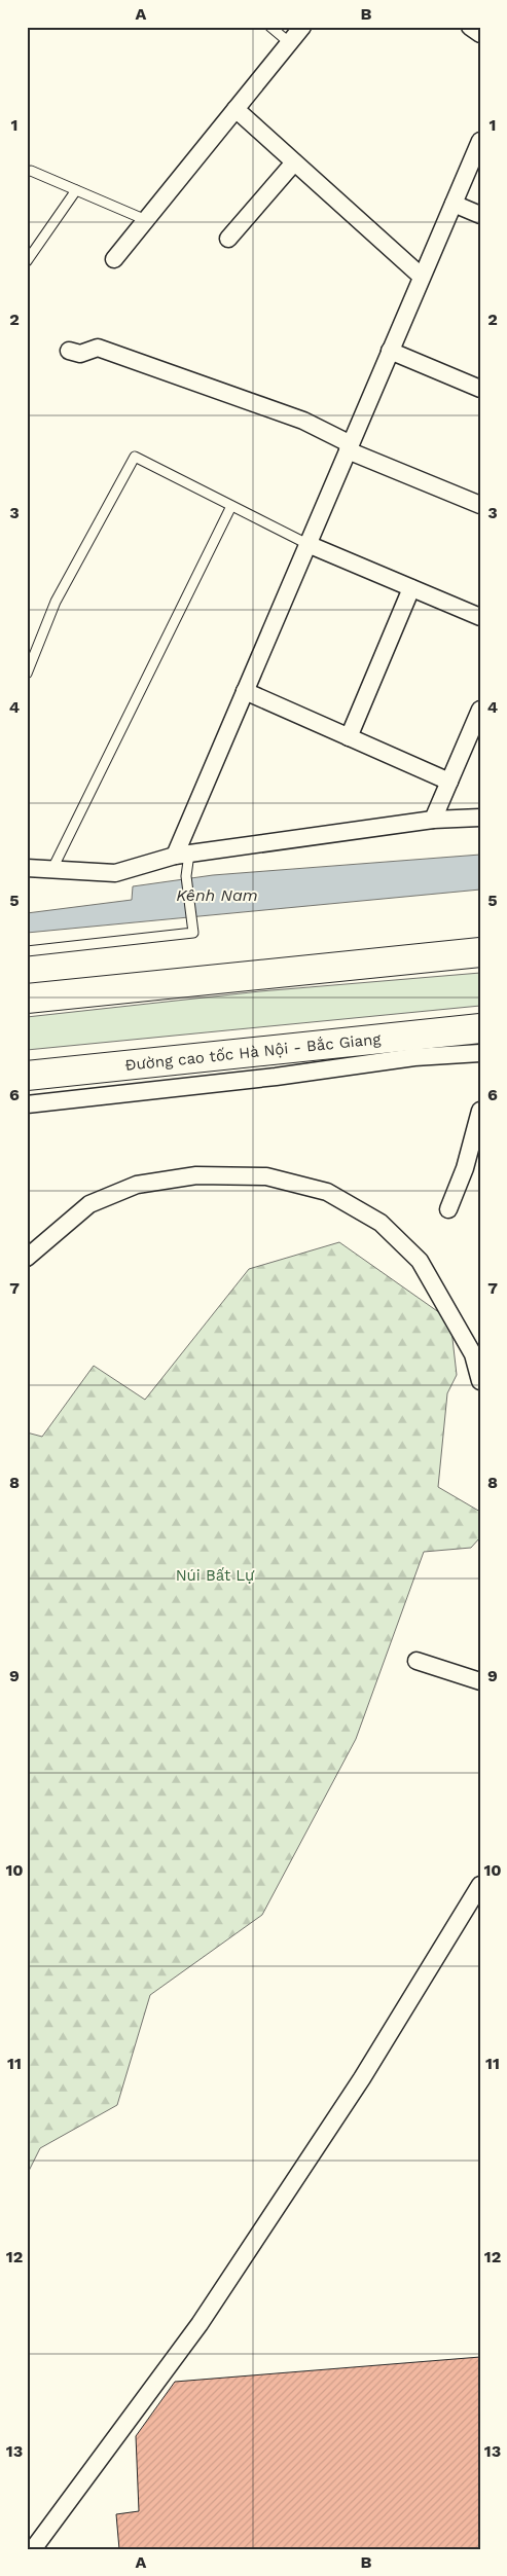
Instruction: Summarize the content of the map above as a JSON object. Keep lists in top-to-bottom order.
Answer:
{
  "streets": {
    "highway": ["Đường cao tốc Hà Nội - Bắc Giang"]
  },
  "water": ["Kênh Nam"],
  "parks": ["Núi Bất Lự"],
  "grid": {
    "columns": ["A", "B"],
    "rows": [
      "1",
      "2",
      "3",
      "4",
      "5",
      "6",
      "7",
      "8",
      "9",
      "10",
      "11",
      "12",
      "13"
    ]
  }
}
